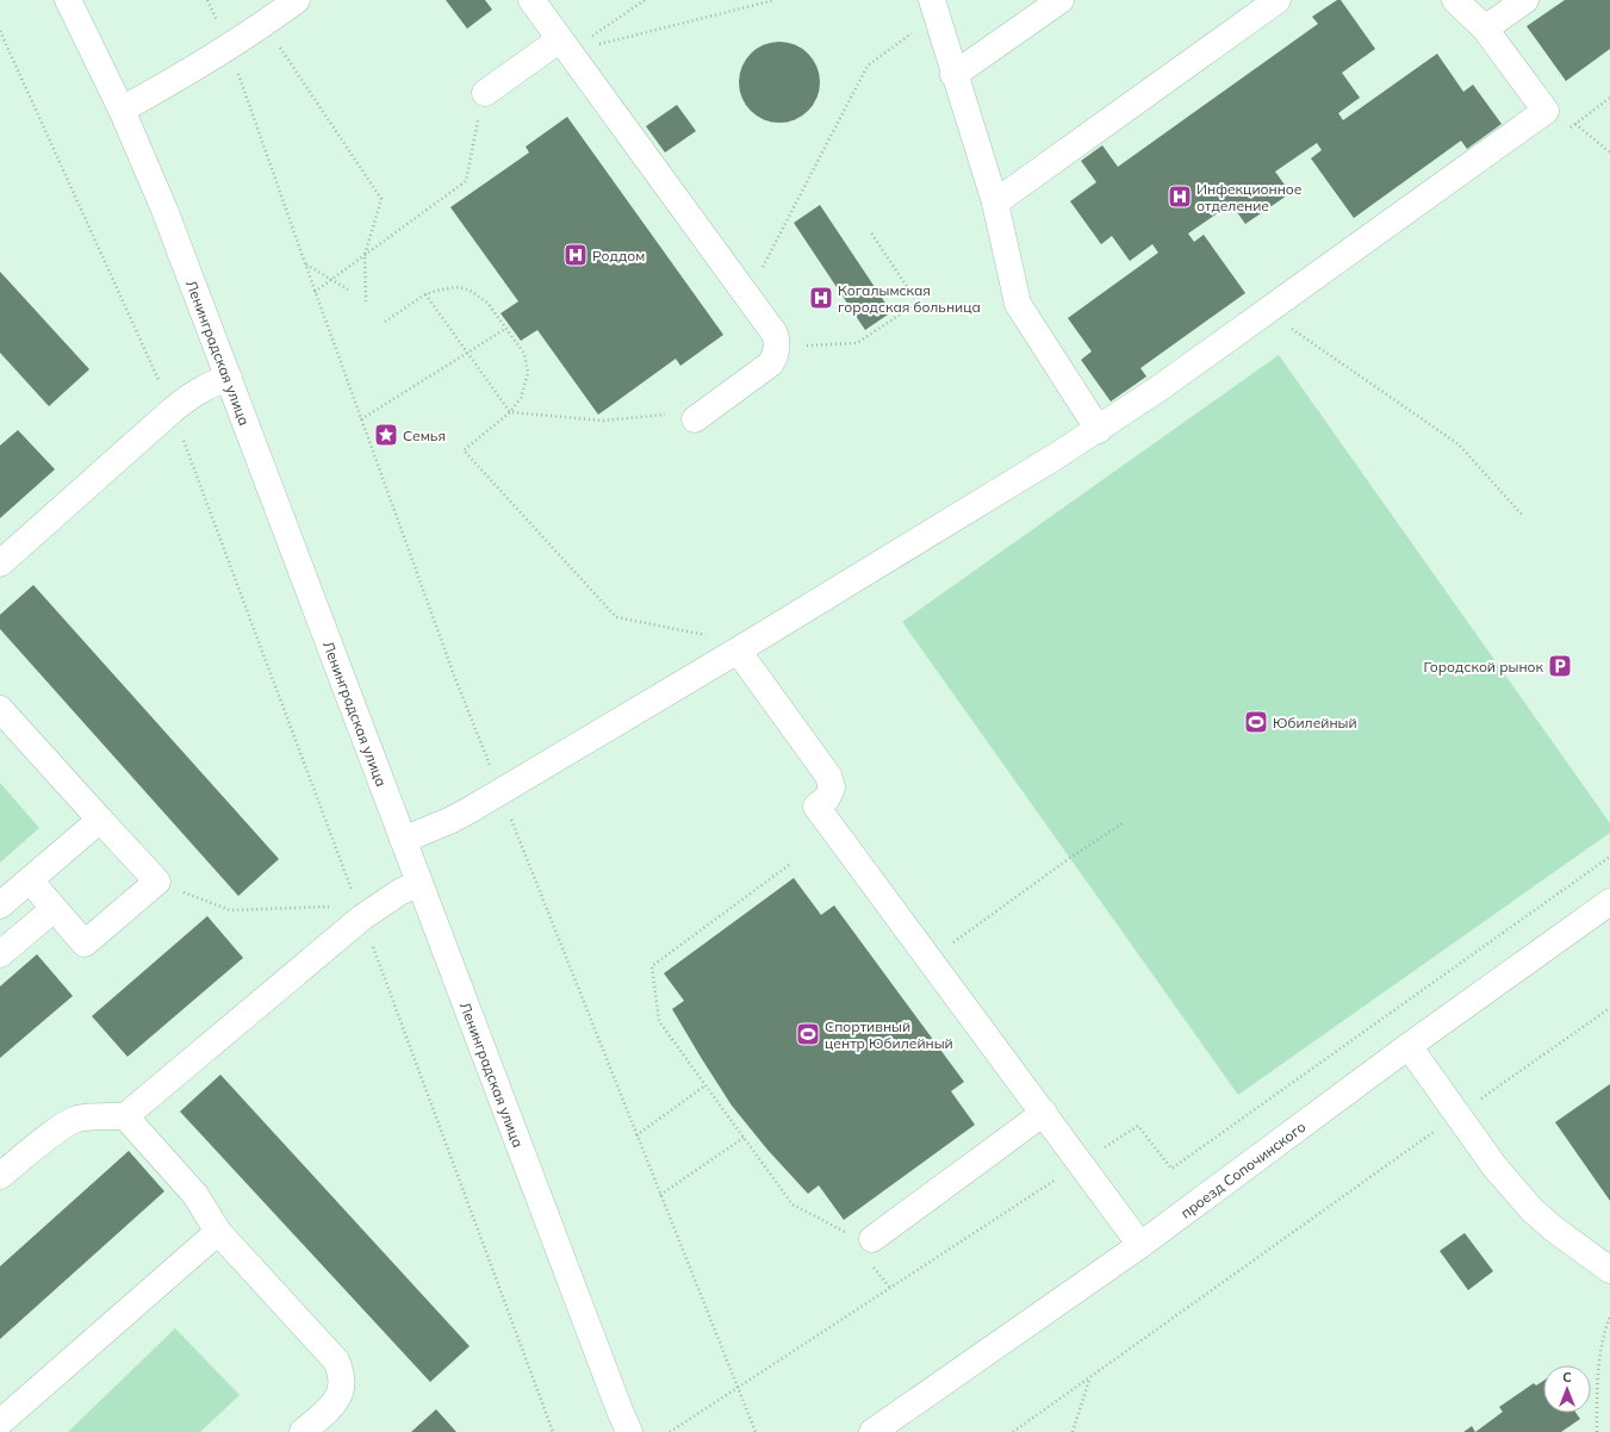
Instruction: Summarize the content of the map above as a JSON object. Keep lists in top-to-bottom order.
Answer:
{
  "streets": {
    "street": ["Ленинградская улица", "проезд Сопочинского"]
  },
  "places": {
    "hospital": ["Инфекционное отделение", "Роддом", "Когалымская городская больница"],
    "place": ["Семья"],
    "parking": ["Городской рынок"],
    "sports": ["Юбилейный", "Спортивный центр Юбилейный"]
  },
  "north": "top"
}
